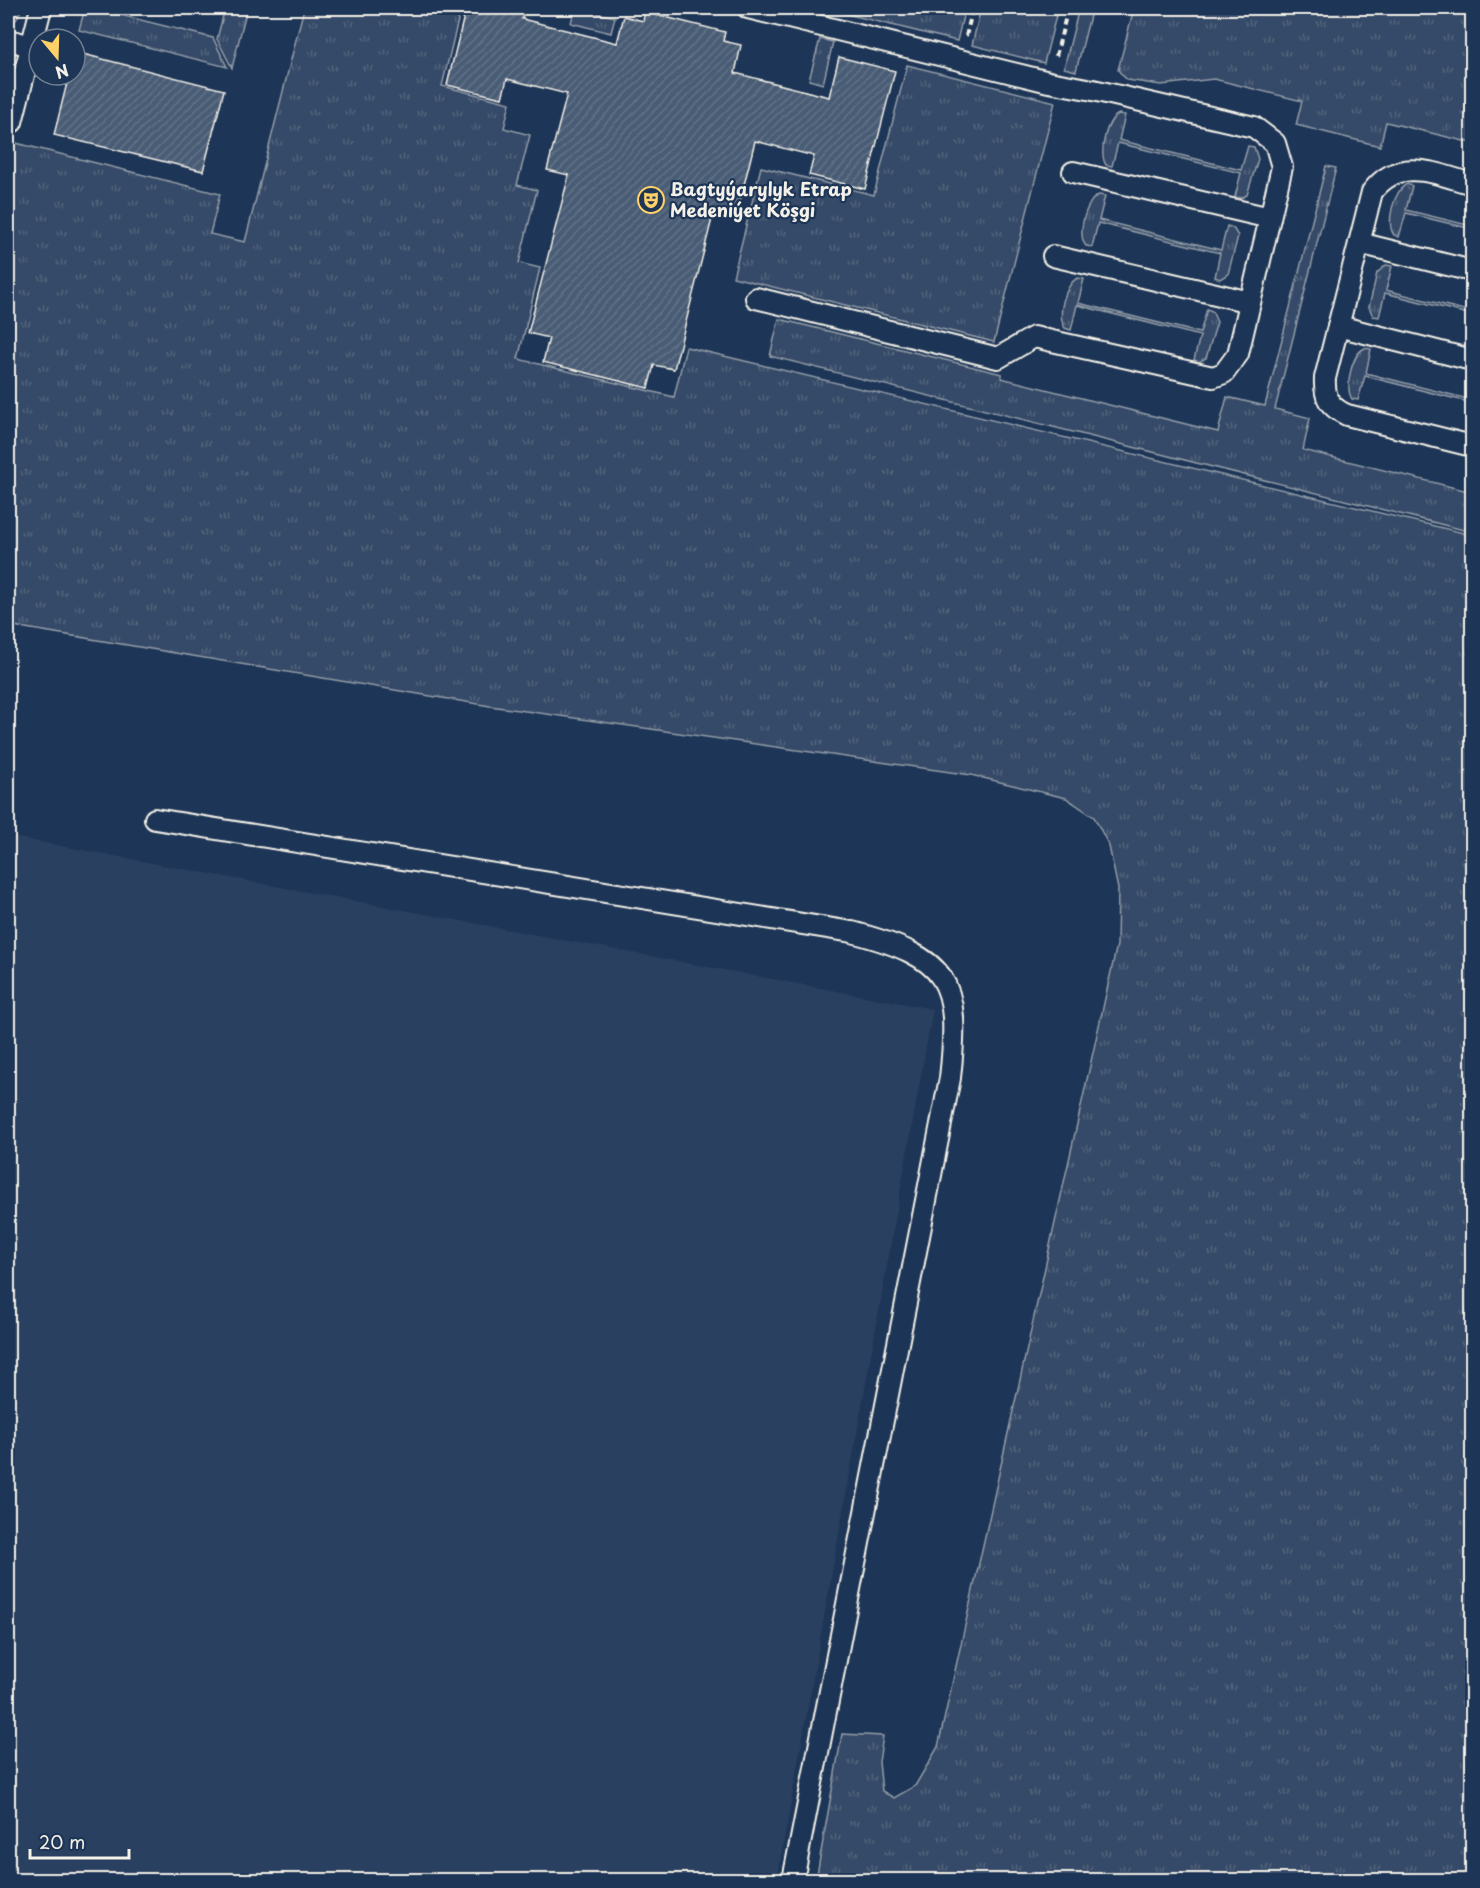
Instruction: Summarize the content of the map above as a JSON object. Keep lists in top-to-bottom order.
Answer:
{
  "places": {
    "theatre": ["Bagtyýarylyk Etrap Medeniýet Köşgi"]
  },
  "scale_bar": "20 m",
  "north": "bottom"
}
